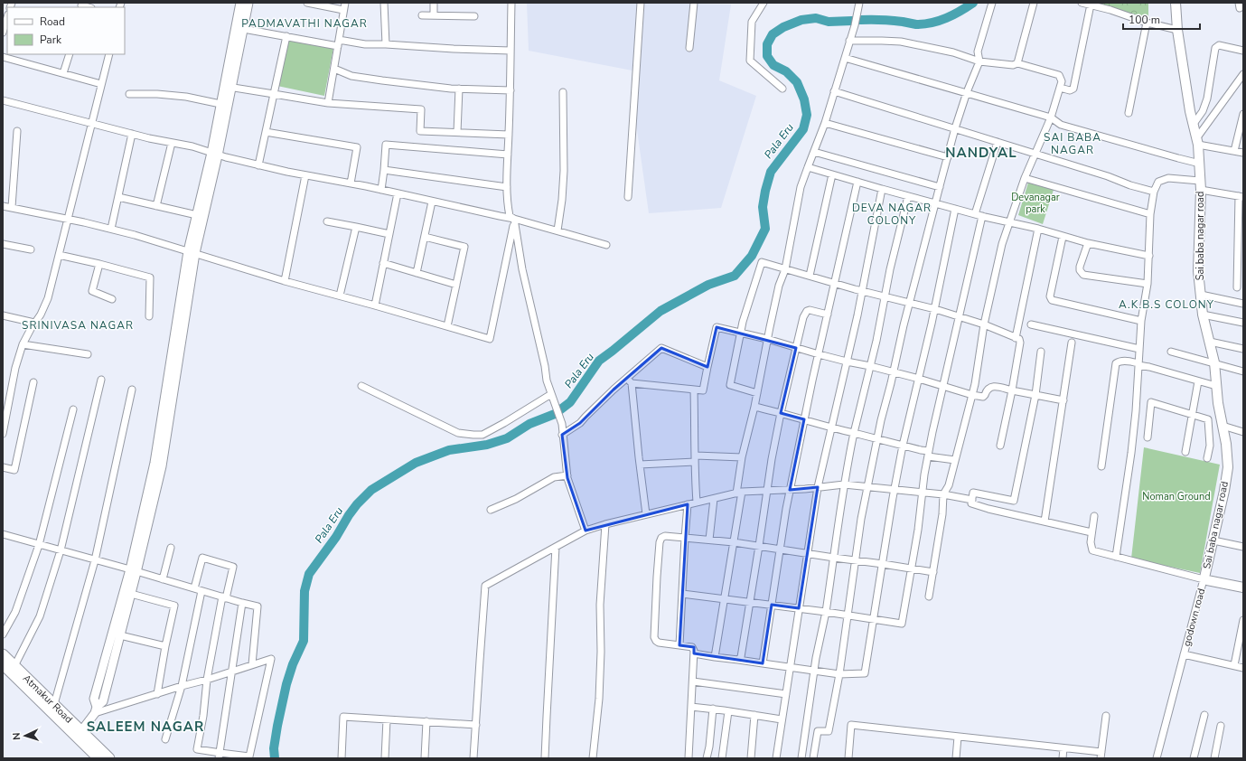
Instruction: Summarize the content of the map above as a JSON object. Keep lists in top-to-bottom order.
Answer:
{
  "streets": {
    "main road": ["Sai baba nagar road", "Atmakur Road"],
    "street": ["godown road"]
  },
  "crossings": [
    ["Sai baba nagar road", "godown road"]
  ],
  "districts": [
    "PADMAVATHI NAGAR",
    "SAI BABA NAGAR",
    "NANDYAL",
    "DEVA NAGAR COLONY",
    "A.K.B.S COLONY",
    "SRINIVASA NAGAR",
    "SALEEM NAGAR"
  ],
  "water": ["Pala Eru"],
  "parks": ["Devanagar park", "Noman Ground"],
  "legend": ["Road", "Park"],
  "scale_bar": "100 m",
  "north": "left"
}
